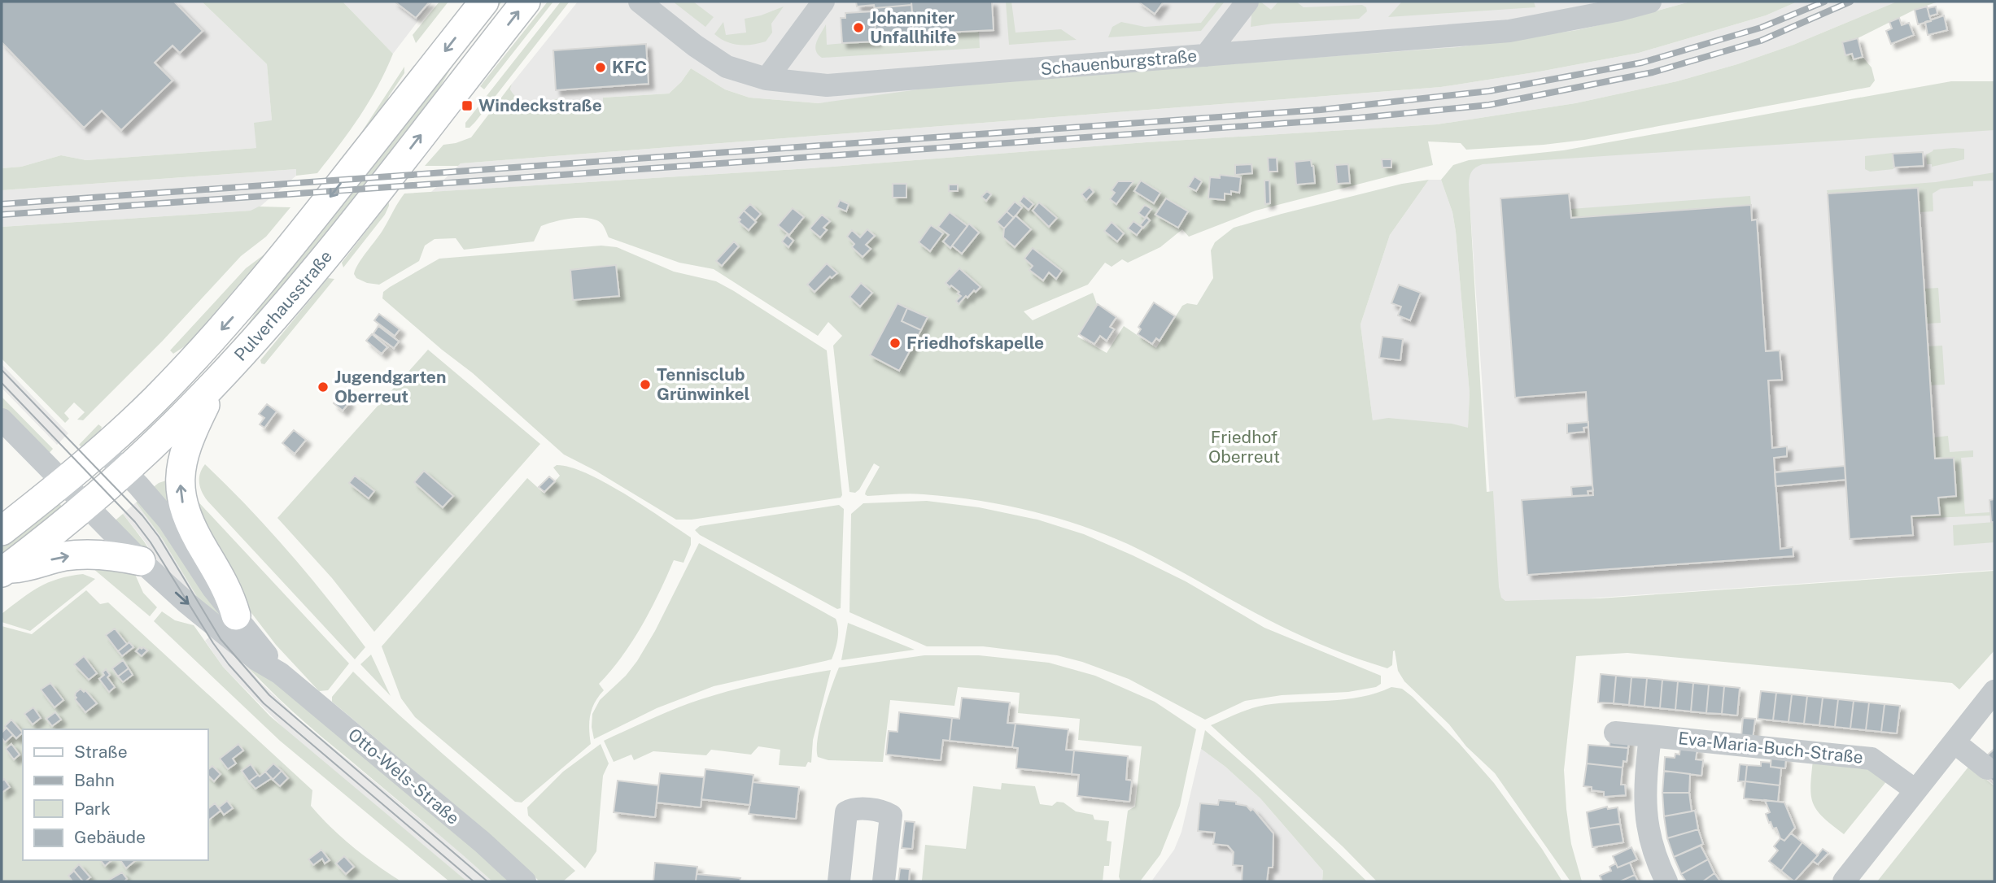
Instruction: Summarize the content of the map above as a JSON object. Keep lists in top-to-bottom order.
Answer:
{
  "streets": {
    "main road": ["Pulverhausstraße"],
    "street": ["Schauenburgstraße", "Eva-Maria-Buch-Straße", "Otto-Wels-Straße"]
  },
  "crossings": [
    ["Pulverhausstraße", "Otto-Wels-Straße"]
  ],
  "parks": ["Friedhof Oberreut"],
  "places": {
    "other": [
      "Johanniter Unfallhilfe",
      "KFC",
      "Friedhofskapelle",
      "Tennisclub Grünwinkel",
      "Jugendgarten Oberreut"
    ],
    "transit": ["Windeckstraße"]
  },
  "legend": [
    "Straße",
    "Bahn",
    "Park",
    "Gebäude"
  ]
}
